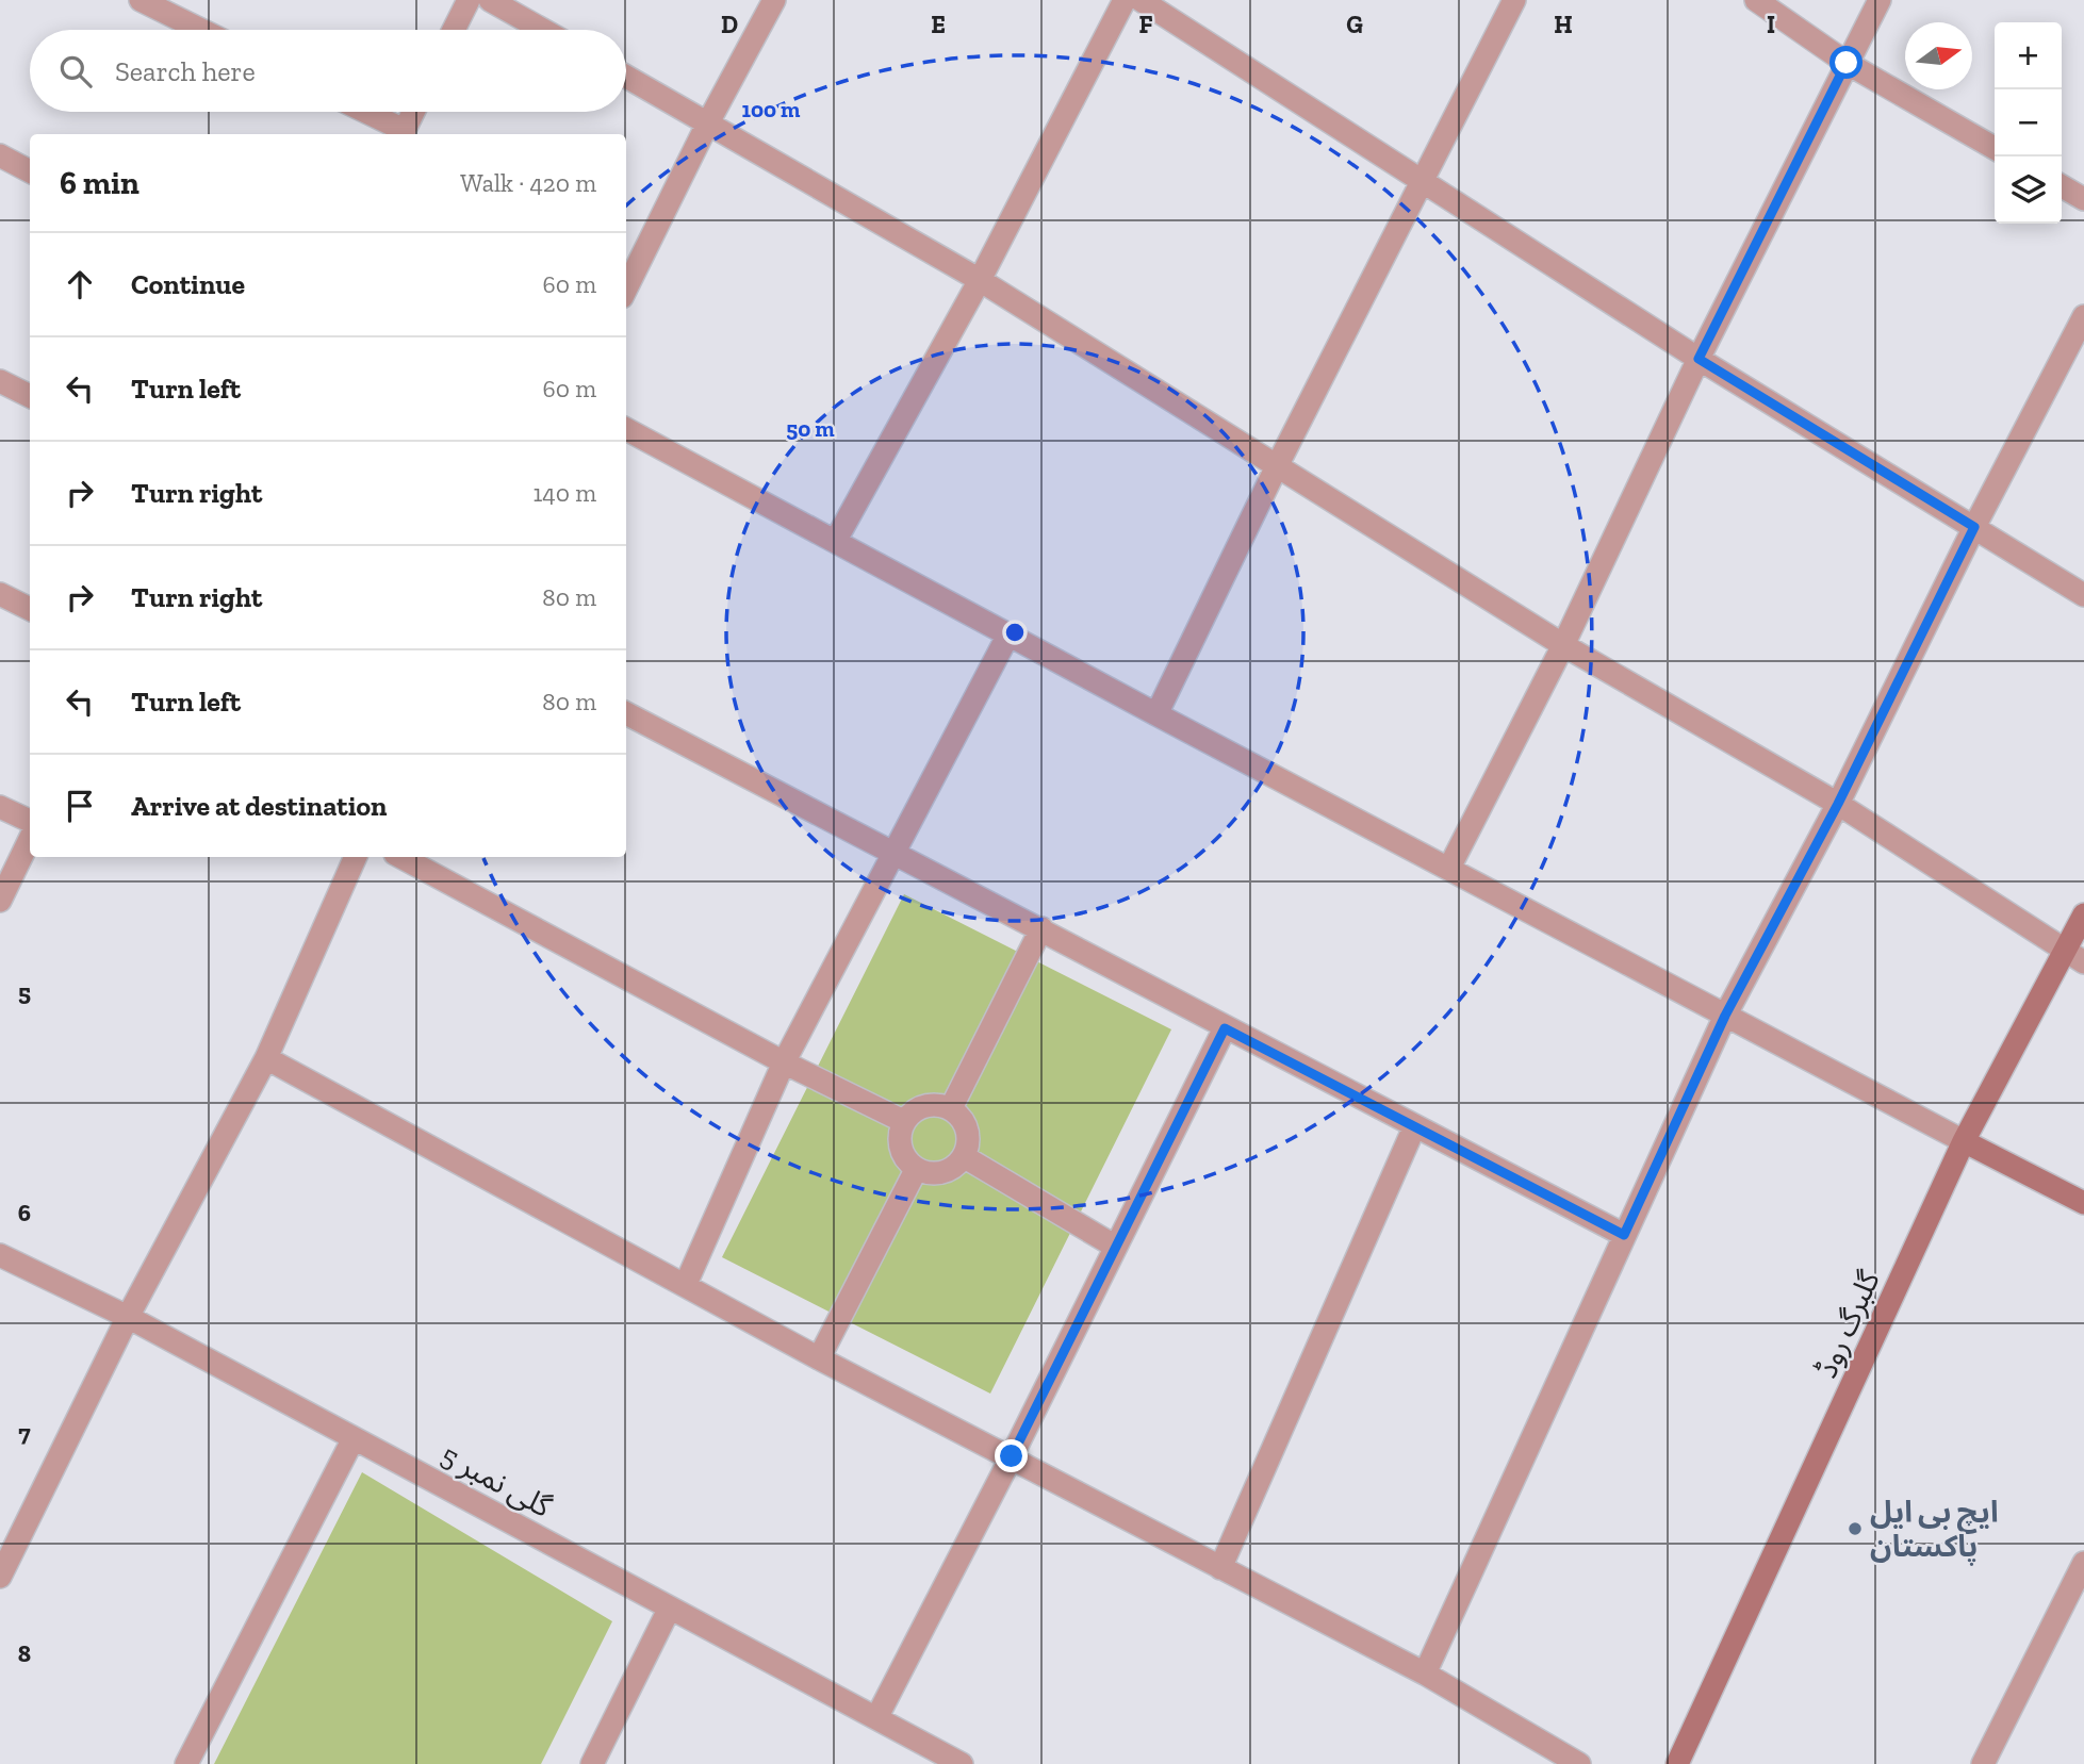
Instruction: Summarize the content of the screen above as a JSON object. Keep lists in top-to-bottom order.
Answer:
{
  "streets": {
    "main road": ["گلبرگ روڈ"],
    "street": ["گلی نمبر 5"]
  },
  "places": ["ایچ بی ایل پاکستان"],
  "north": "right",
  "page": {
    "map_buttons": ["+", "−"],
    "search": "Search here",
    "heading": ["6 min", "Walk · 420 m"],
    "list": [
      ["Continue", "60 m"],
      ["Turn left", "60 m"],
      ["Turn right", "140 m"],
      ["Turn right", "80 m"],
      ["Turn left", "80 m"],
      "Arrive at destination"
    ]
  },
  "grid": {
    "columns": [
      "D",
      "E",
      "F",
      "G",
      "H",
      "I"
    ],
    "rows": [
      "5",
      "6",
      "7",
      "8"
    ]
  },
  "rings": ["100 m", "50 m"]
}
